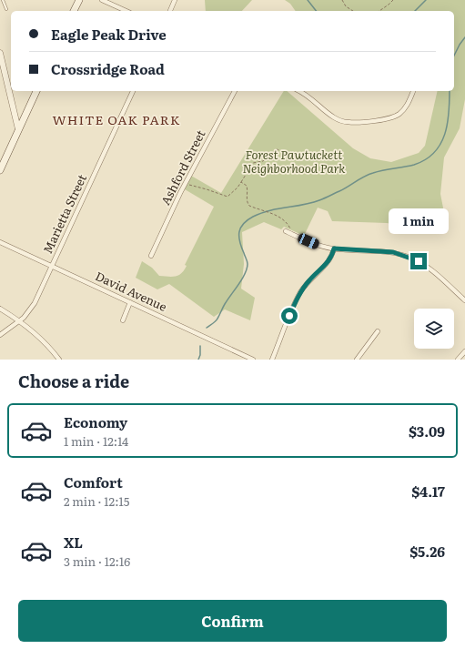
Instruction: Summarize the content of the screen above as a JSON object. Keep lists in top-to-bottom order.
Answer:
{
  "streets": {
    "street": ["Ashford Street", "Marietta Street", "David Avenue"]
  },
  "crossings": [
    ["Marietta Street", "David Avenue"]
  ],
  "districts": ["WHITE OAK PARK"],
  "parks": ["Forest Pawtuckett Neighborhood Park"],
  "page": {
    "banner": ["Eagle Peak Drive", "Crossridge Road"],
    "bubble": "1 min",
    "heading": "Choose a ride",
    "list": [
      {
        "name": "Economy",
        "note": "1 min · 12:14",
        "value": "$3.09"
      },
      {
        "name": "Comfort",
        "note": "2 min · 12:15",
        "value": "$4.17"
      },
      {
        "name": "XL",
        "note": "3 min · 12:16",
        "value": "$5.26"
      }
    ],
    "buttons": "Confirm"
  }
}
